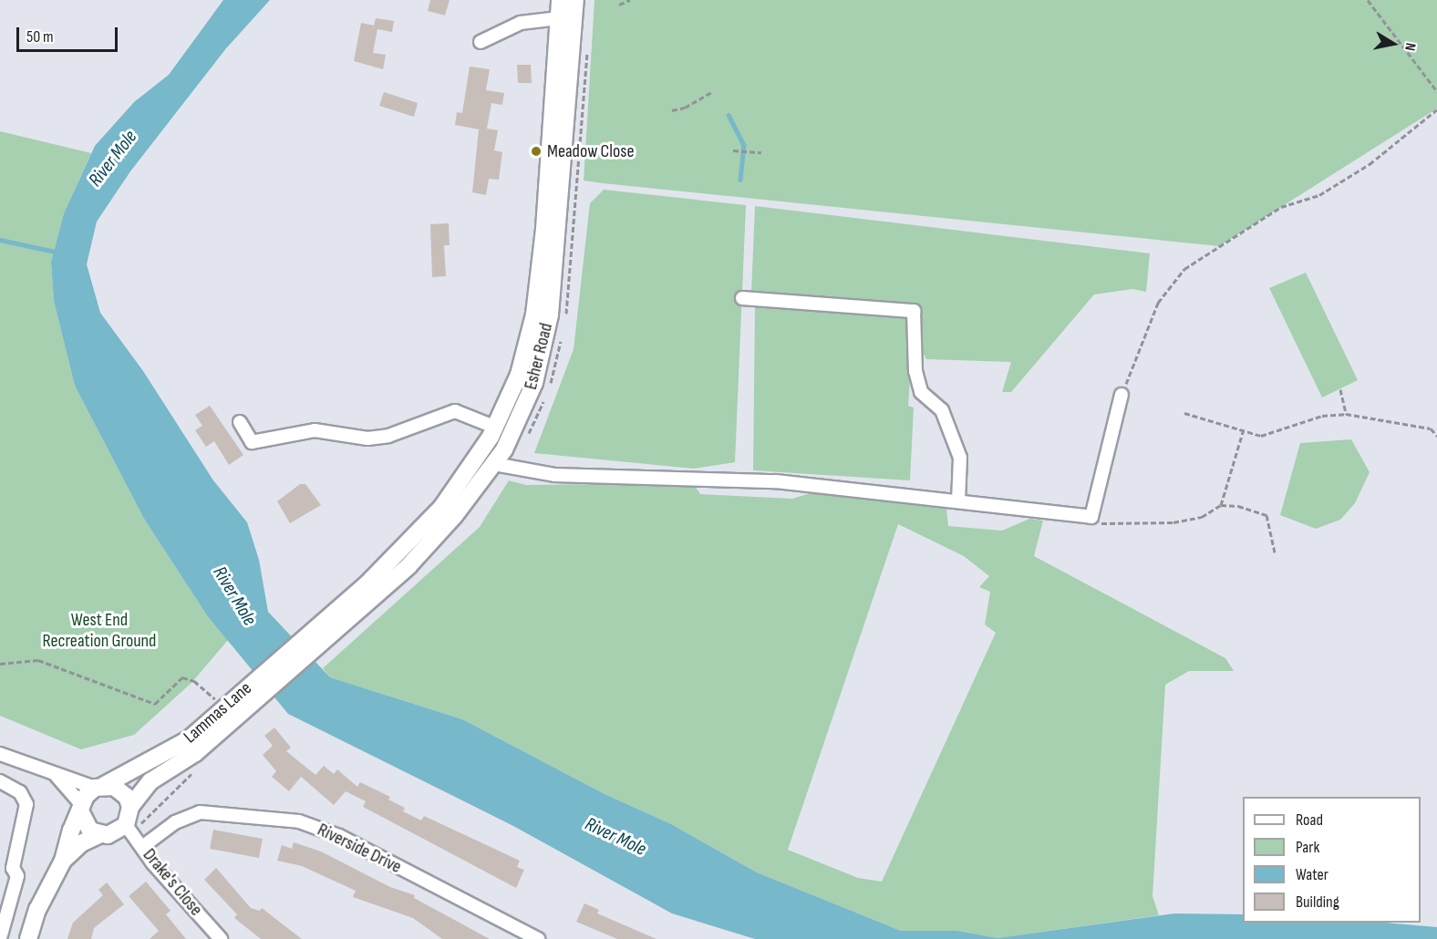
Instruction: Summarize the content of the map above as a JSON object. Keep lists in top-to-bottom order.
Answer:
{
  "streets": {
    "main road": ["Esher Road", "Lammas Lane"],
    "street": ["Riverside Drive", "Drake's Close"]
  },
  "crossings": [
    ["Esher Road", "Lammas Lane"],
    ["Lammas Lane", "Drake's Close"],
    ["Riverside Drive", "Drake's Close"]
  ],
  "water": ["River Mole"],
  "parks": ["West End Recreation Ground"],
  "places": ["Meadow Close"],
  "legend": [
    "Road",
    "Park",
    "Water",
    "Building"
  ],
  "scale_bar": "50 m",
  "north": "right"
}
